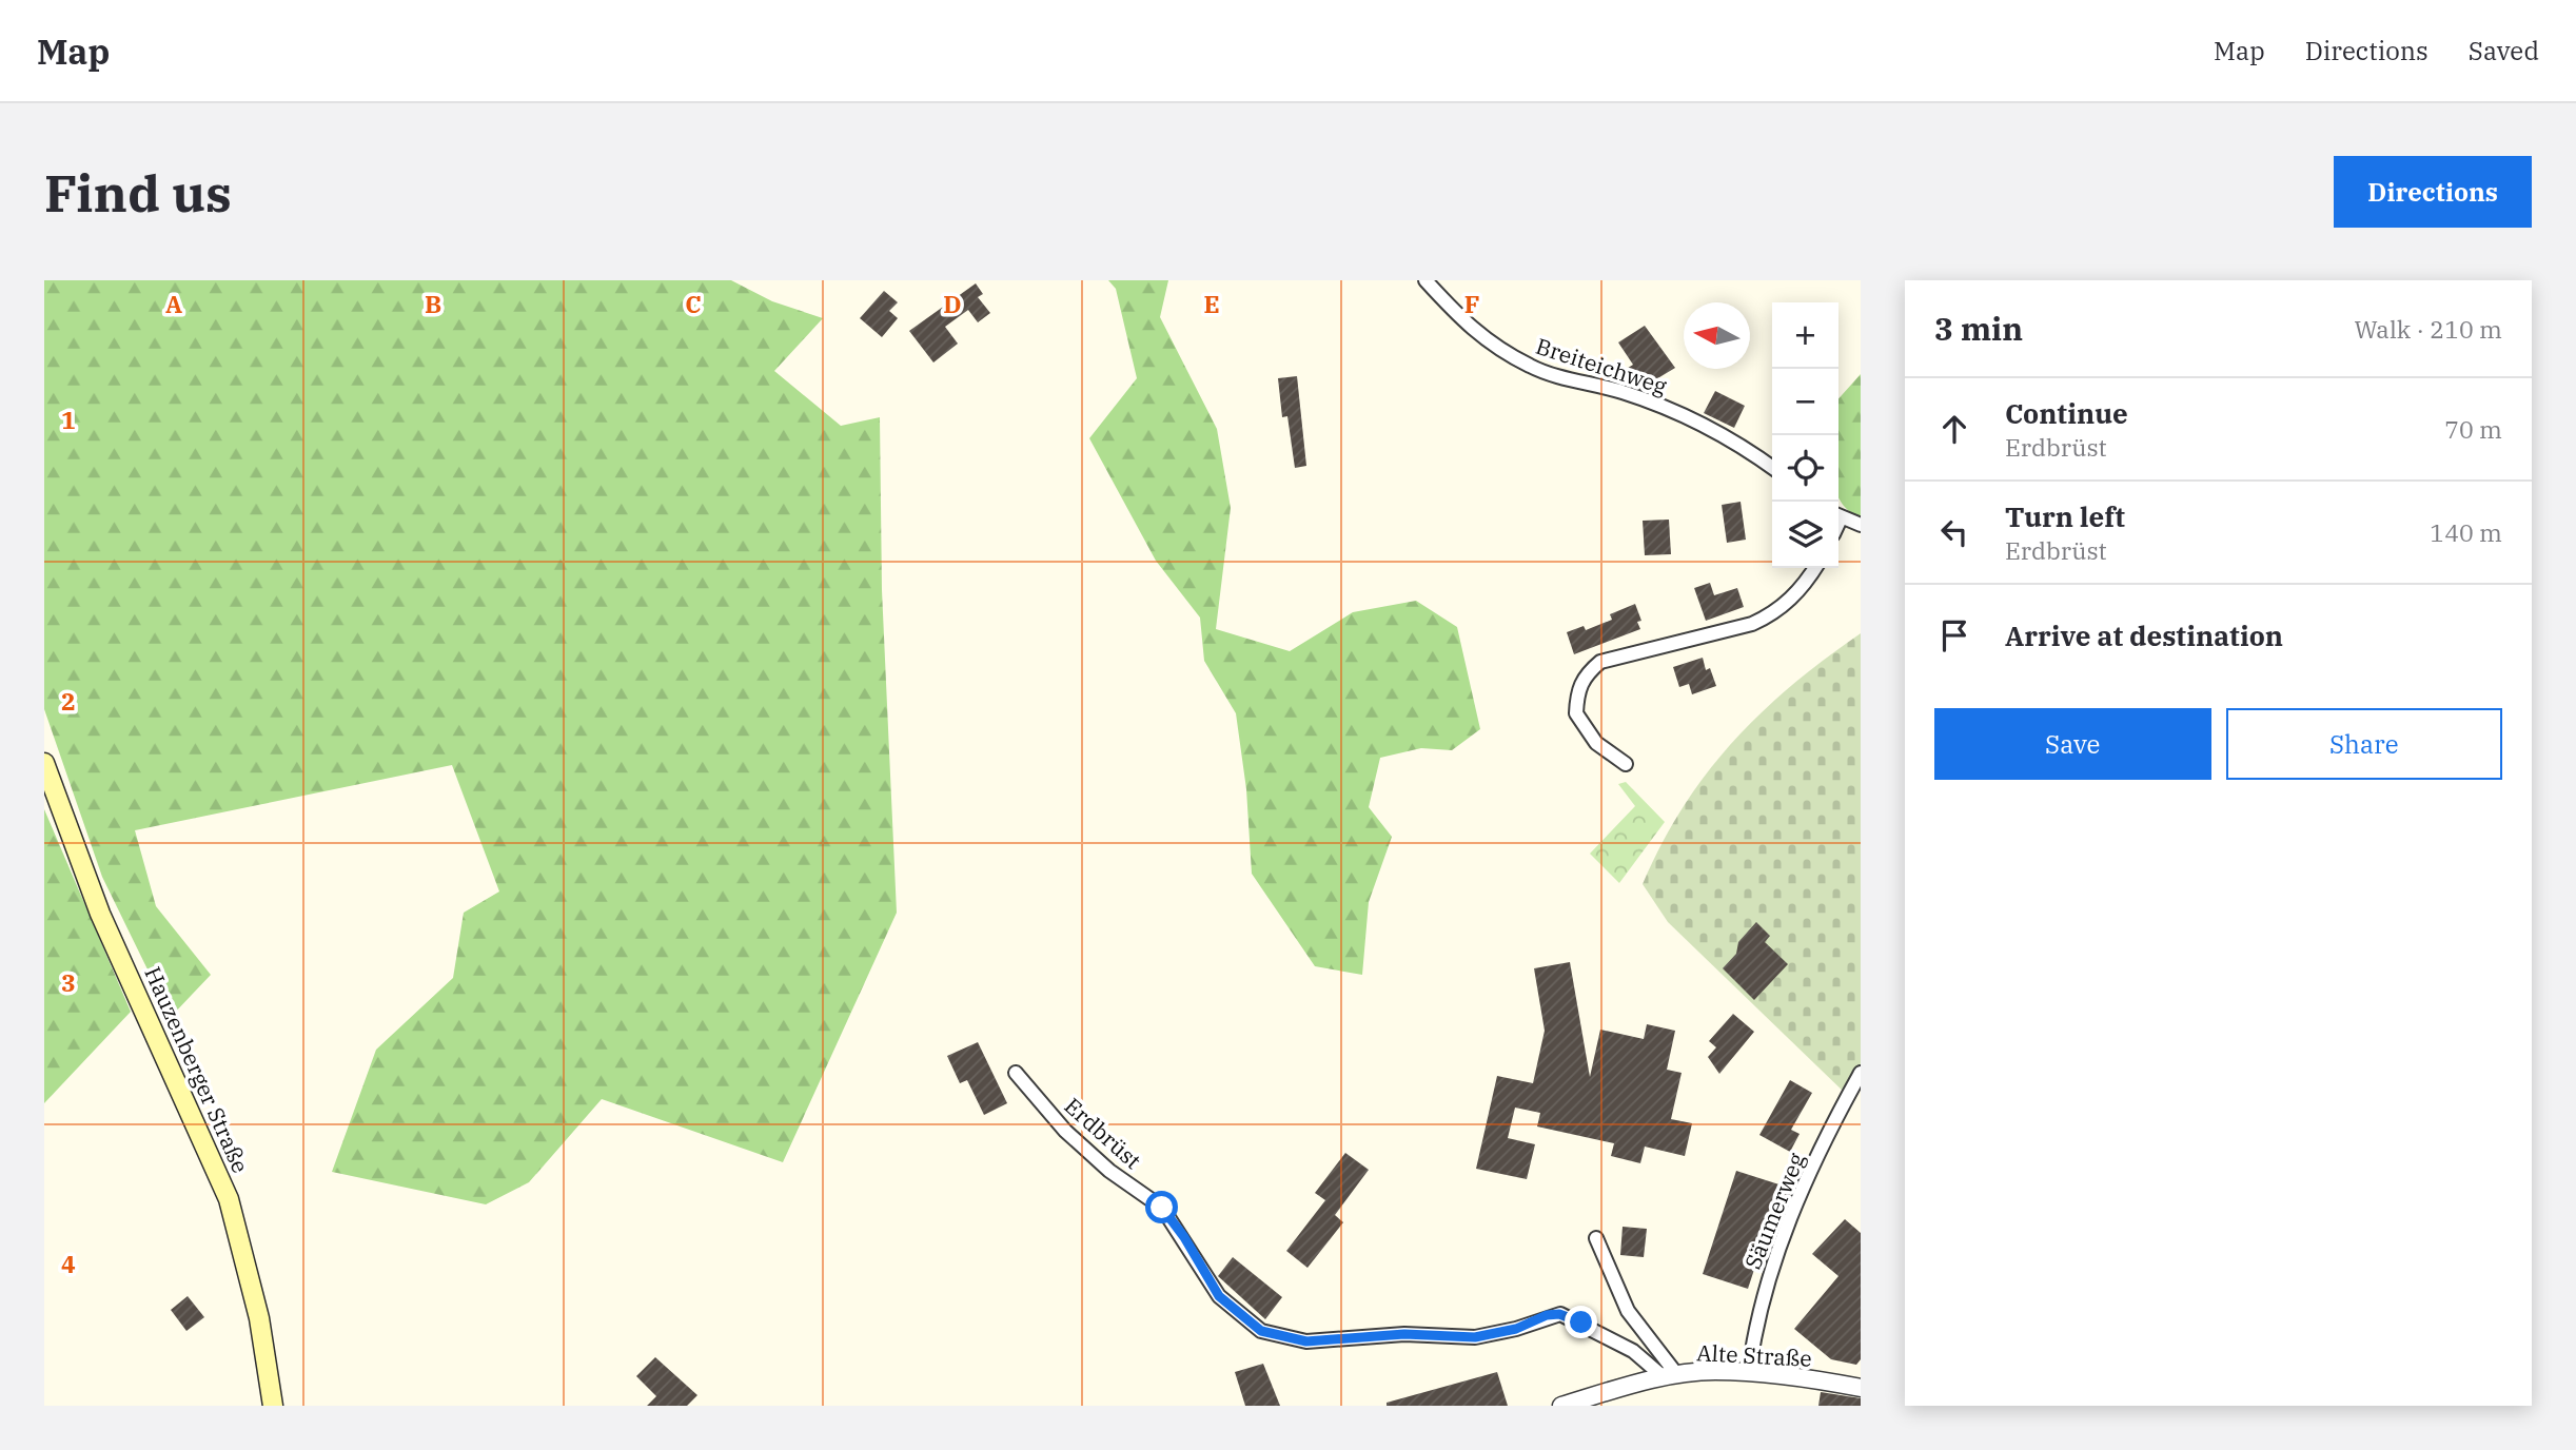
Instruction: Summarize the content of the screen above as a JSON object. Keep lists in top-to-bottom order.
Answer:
{
  "streets": {
    "main road": ["Hauzenberger Straße"],
    "street": [
      "Breiteichweg",
      "Erdbrüst",
      "Säumerweg",
      "Alte Straße"
    ]
  },
  "crossings": [
    ["Erdbrüst", "Alte Straße"],
    ["Säumerweg", "Alte Straße"]
  ],
  "north": "left",
  "page": {
    "header": "Map",
    "nav": ["Map", "Directions", "Saved"],
    "buttons": [
      "Directions",
      ["Save", "Share"]
    ],
    "title": "Find us",
    "heading": ["3 min", "Walk · 210 m"],
    "map_buttons": ["+", "−"],
    "list": [
      ["Continue", "Erdbrüst", "70 m"],
      ["Turn left", "Erdbrüst", "140 m"],
      "Arrive at destination"
    ]
  },
  "grid": {
    "columns": [
      "A",
      "B",
      "C",
      "D",
      "E",
      "F"
    ],
    "rows": [
      "1",
      "2",
      "3",
      "4"
    ]
  }
}
